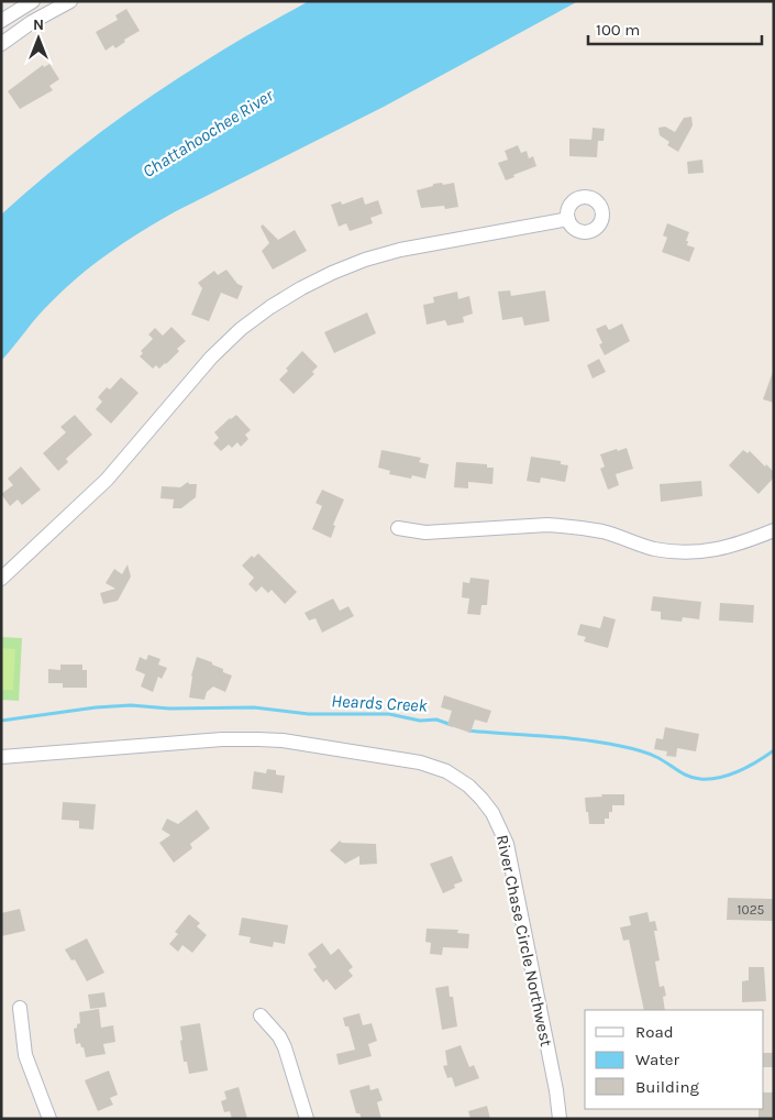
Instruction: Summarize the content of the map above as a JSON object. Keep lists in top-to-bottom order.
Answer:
{
  "streets": {
    "street": ["River Chase Circle Northwest"]
  },
  "water": ["Chattahoochee River", "Heards Creek"],
  "house_numbers": ["1025"],
  "legend": ["Road", "Water", "Building"],
  "scale_bar": "100 m",
  "north": "top"
}
